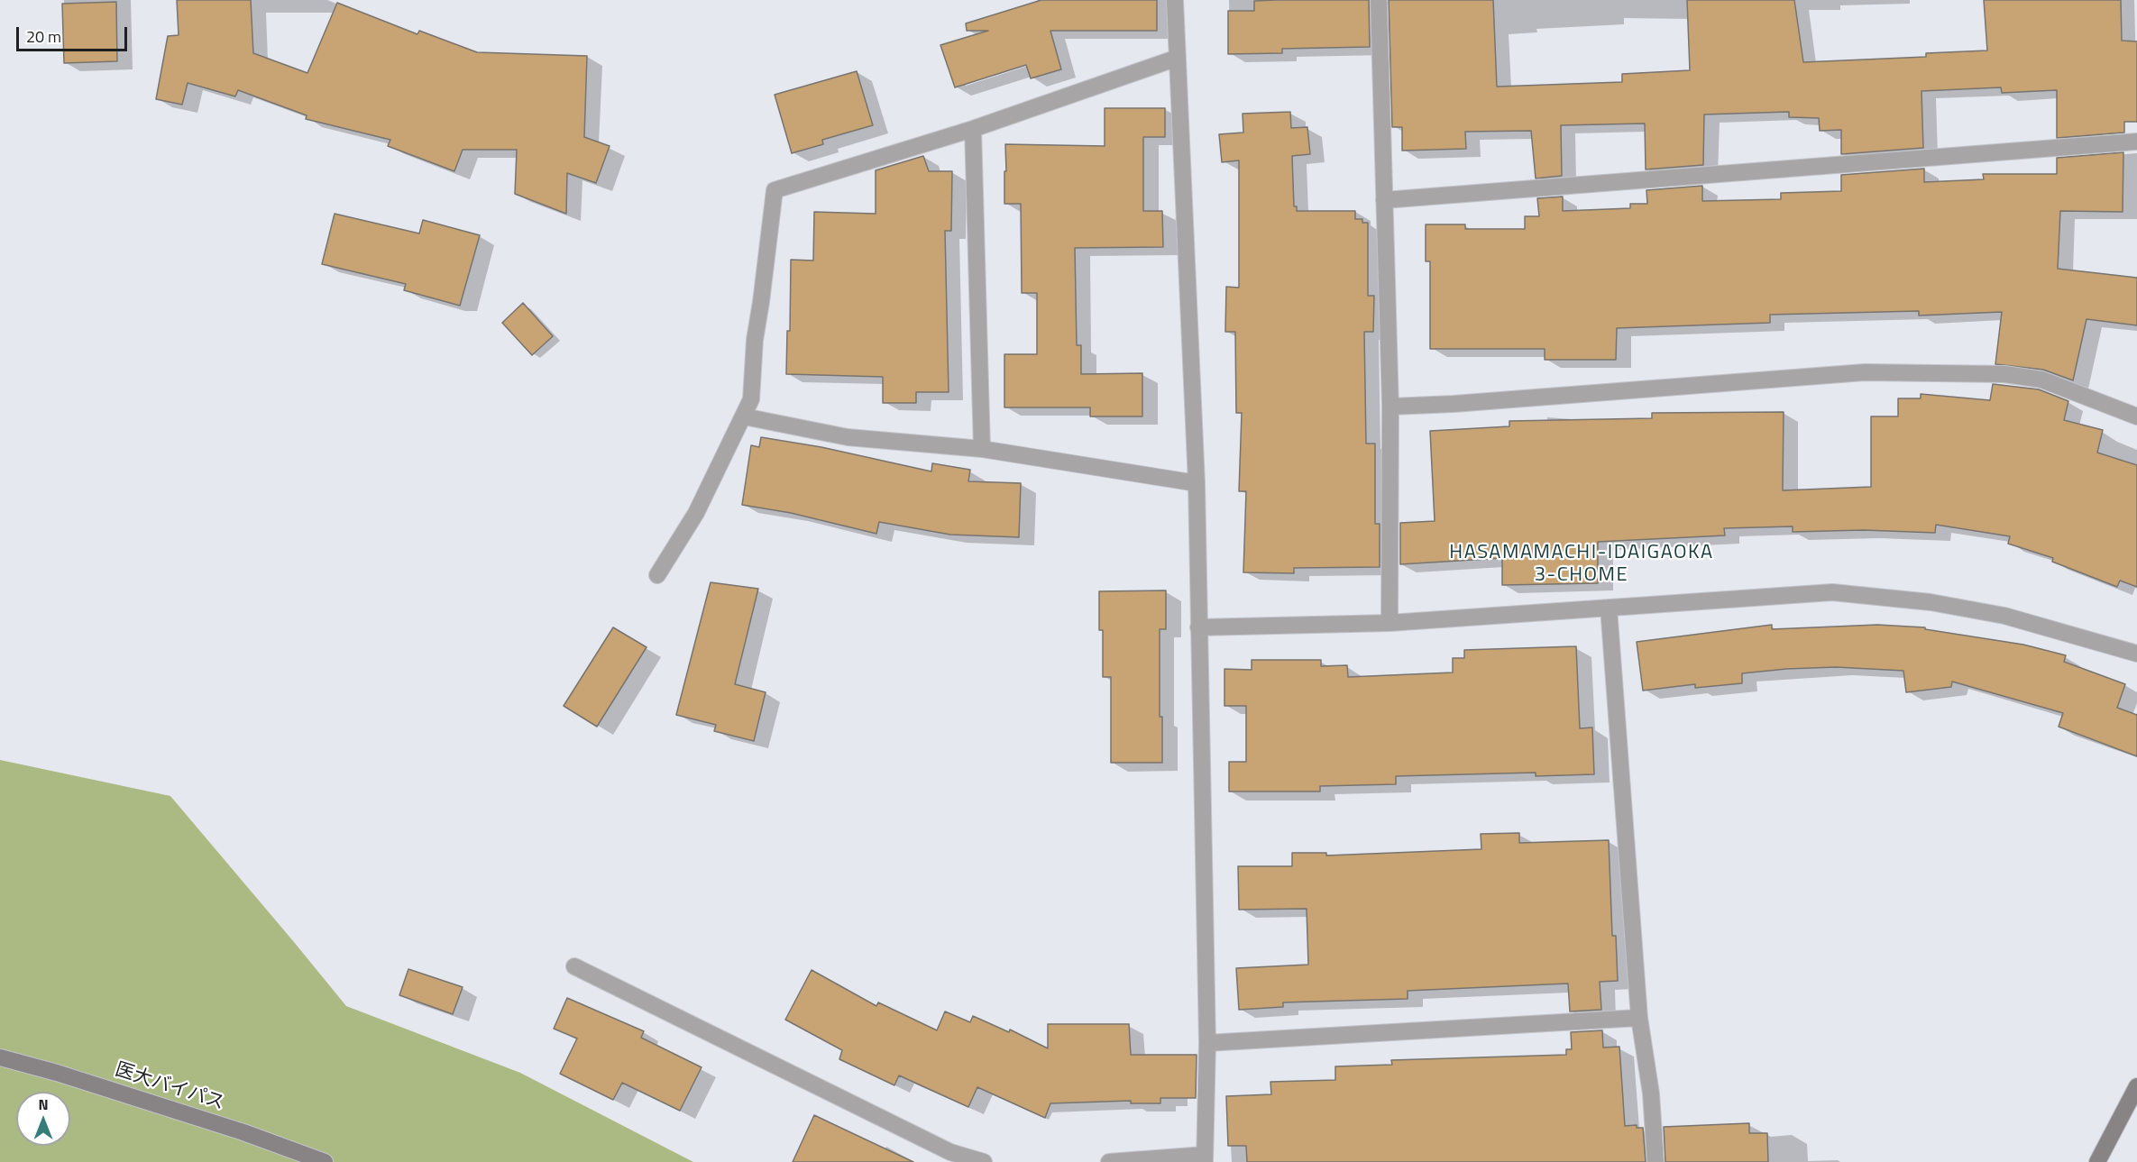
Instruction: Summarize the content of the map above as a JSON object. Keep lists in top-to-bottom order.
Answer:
{
  "streets": {
    "main road": ["医大バイパス"]
  },
  "districts": ["HASAMAMACHI-IDAIGAOKA 3-CHOME"],
  "scale_bar": "20 m",
  "north": "top"
}
